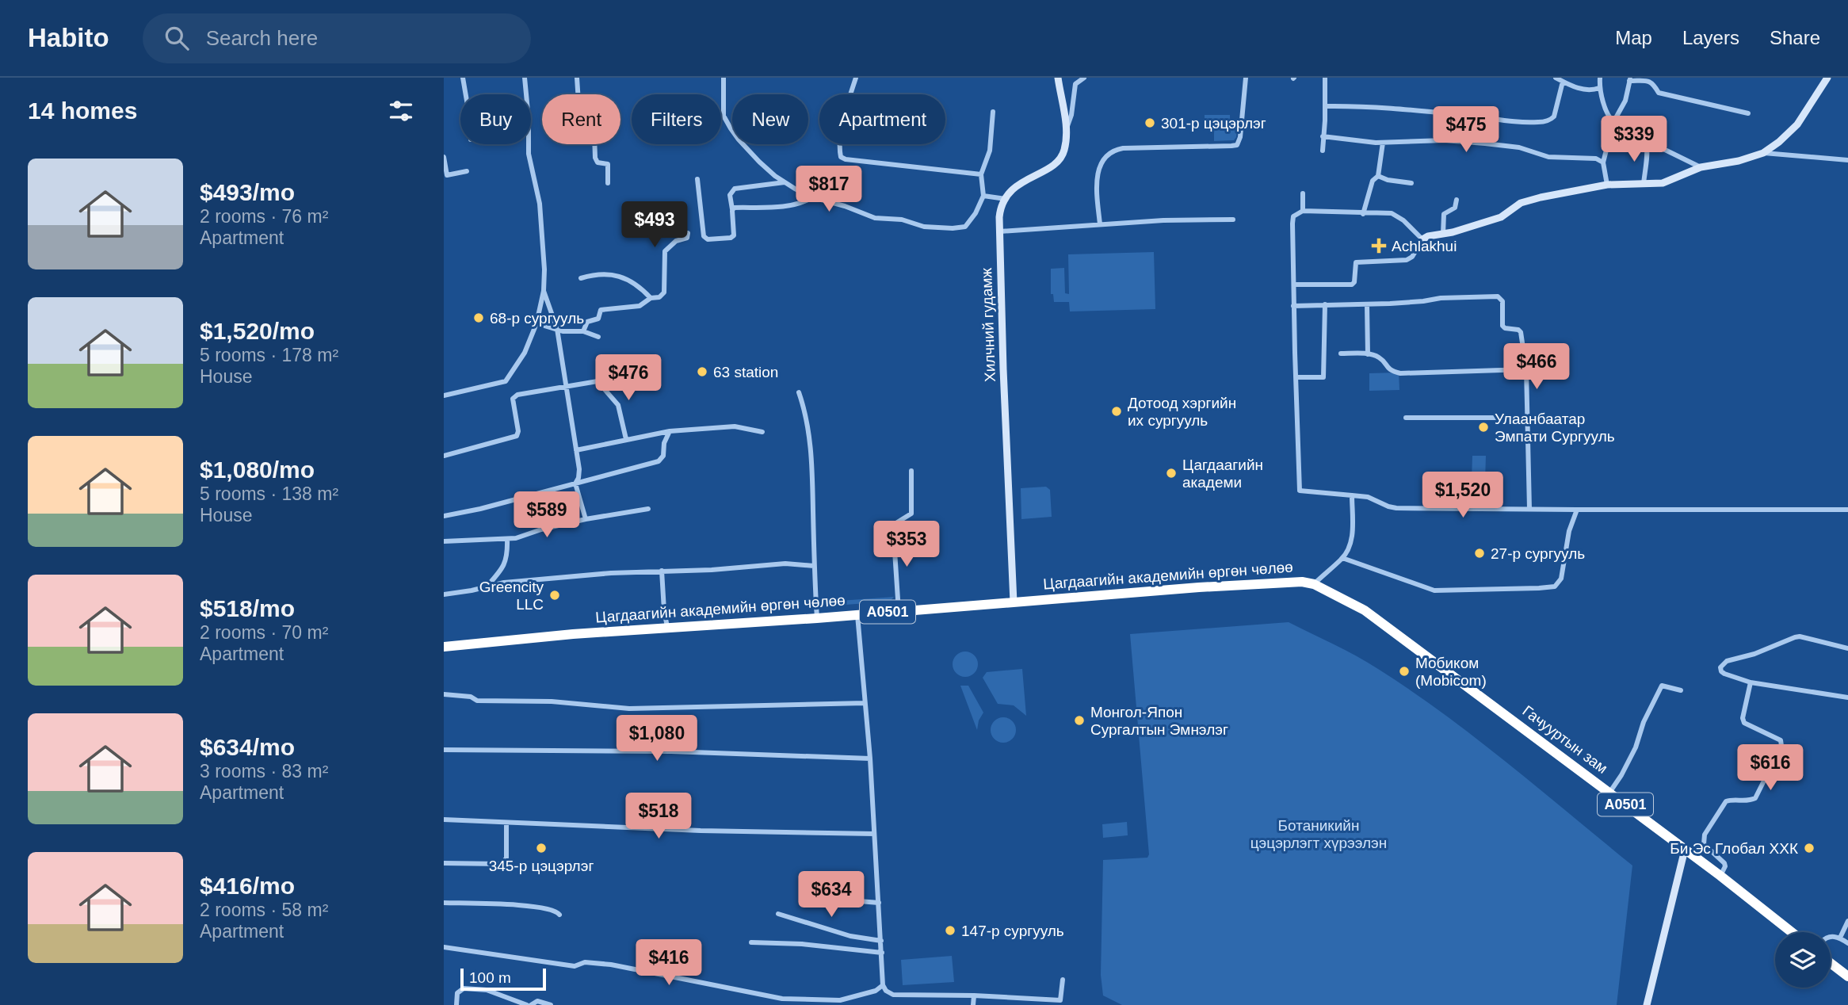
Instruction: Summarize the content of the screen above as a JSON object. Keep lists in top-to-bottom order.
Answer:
{
  "streets": {
    "highway": ["Цагдаагийн академийн өргөн чөлөө", "A0501", "Гачууртын зам"],
    "main road": ["Хилчний гудамж"]
  },
  "crossings": [
    ["Хилчний гудамж", "Цагдаагийн академийн өргөн чөлөө"],
    ["Цагдаагийн академийн өргөн чөлөө", "Гачууртын зам"]
  ],
  "parks": ["Ботаникийн цэцэрлэгт хүрээлэн"],
  "places": {
    "other": [
      "301-р цэцэрлэг",
      "68-р сургууль",
      "63 station",
      "Дотоод хэргийн их сургууль",
      "Улаанбаатар Эмпати Сургууль",
      "Цагдаагийн академи",
      "27-р сургууль",
      "Greencity LLC",
      "Мобиком (Mobicom)",
      "Монгол-Япон Сургалтын Эмнэлэг",
      "345-р цэцэрлэг",
      "Би Эс Глобал ХХК",
      "147-р сургууль"
    ],
    "health": ["Achlakhui"]
  },
  "scale_bar": "100 m",
  "page": {
    "header": "Habito",
    "search": "Search here",
    "nav": ["Map", "Layers", "Share"],
    "heading": "14 homes",
    "chip": [
      "Buy",
      "Rent",
      "Filters",
      "New",
      "Apartment"
    ],
    "price": [
      "$475",
      "$339",
      "$817",
      "$493",
      "$466",
      "$476",
      "$1,520",
      "$589",
      "$353",
      "$1,080",
      "$616",
      "$518",
      "$634",
      "$416"
    ],
    "list": [
      {
        "name": "$493/mo",
        "note": "2 rooms · 76 m² · Apartment"
      },
      {
        "name": "$1,520/mo",
        "note": "5 rooms · 178 m² · House"
      },
      {
        "name": "$1,080/mo",
        "note": "5 rooms · 138 m² · House"
      },
      {
        "name": "$518/mo",
        "note": "2 rooms · 70 m² · Apartment"
      },
      {
        "name": "$634/mo",
        "note": "3 rooms · 83 m² · Apartment"
      },
      {
        "name": "$416/mo",
        "note": "2 rooms · 58 m² · Apartment"
      }
    ],
    "scale": "100 m"
  }
}
